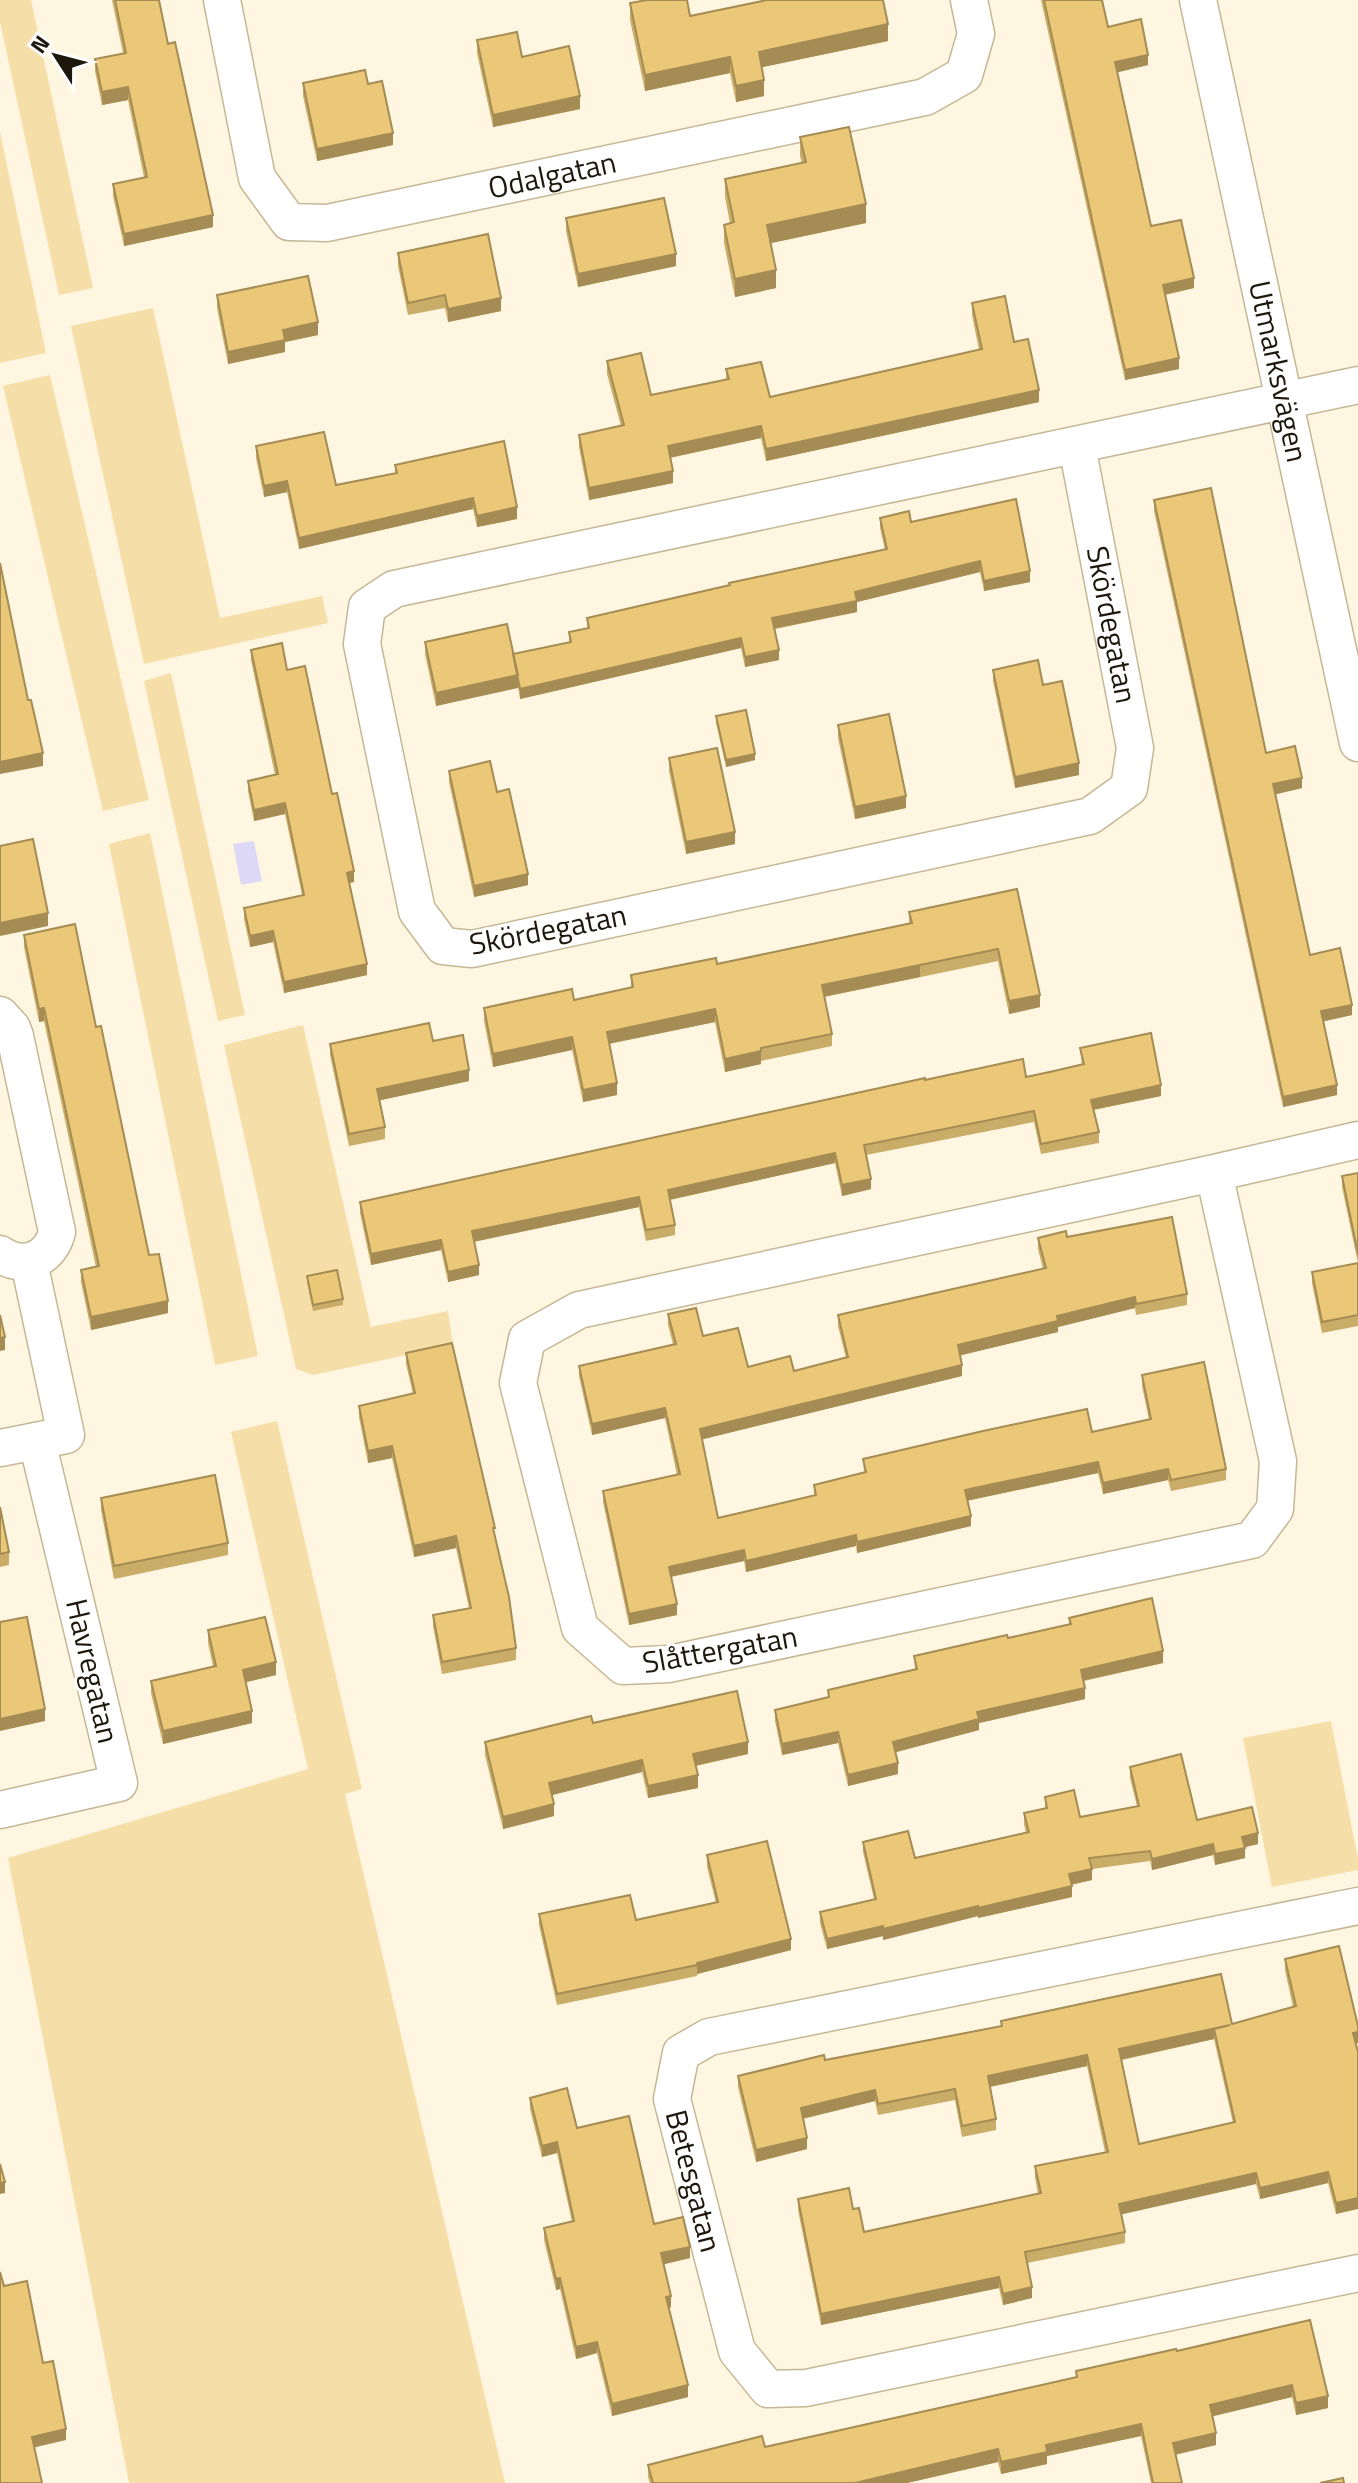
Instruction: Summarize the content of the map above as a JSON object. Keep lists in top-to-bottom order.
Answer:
{
  "streets": {
    "street": [
      "Odalgatan",
      "Utmarksvägen",
      "Skördegatan",
      "Slåttergatan",
      "Havregatan",
      "Betesgatan"
    ]
  },
  "crossings": [
    ["Utmarksvägen", "Skördegatan"]
  ],
  "north": "top left"
}
